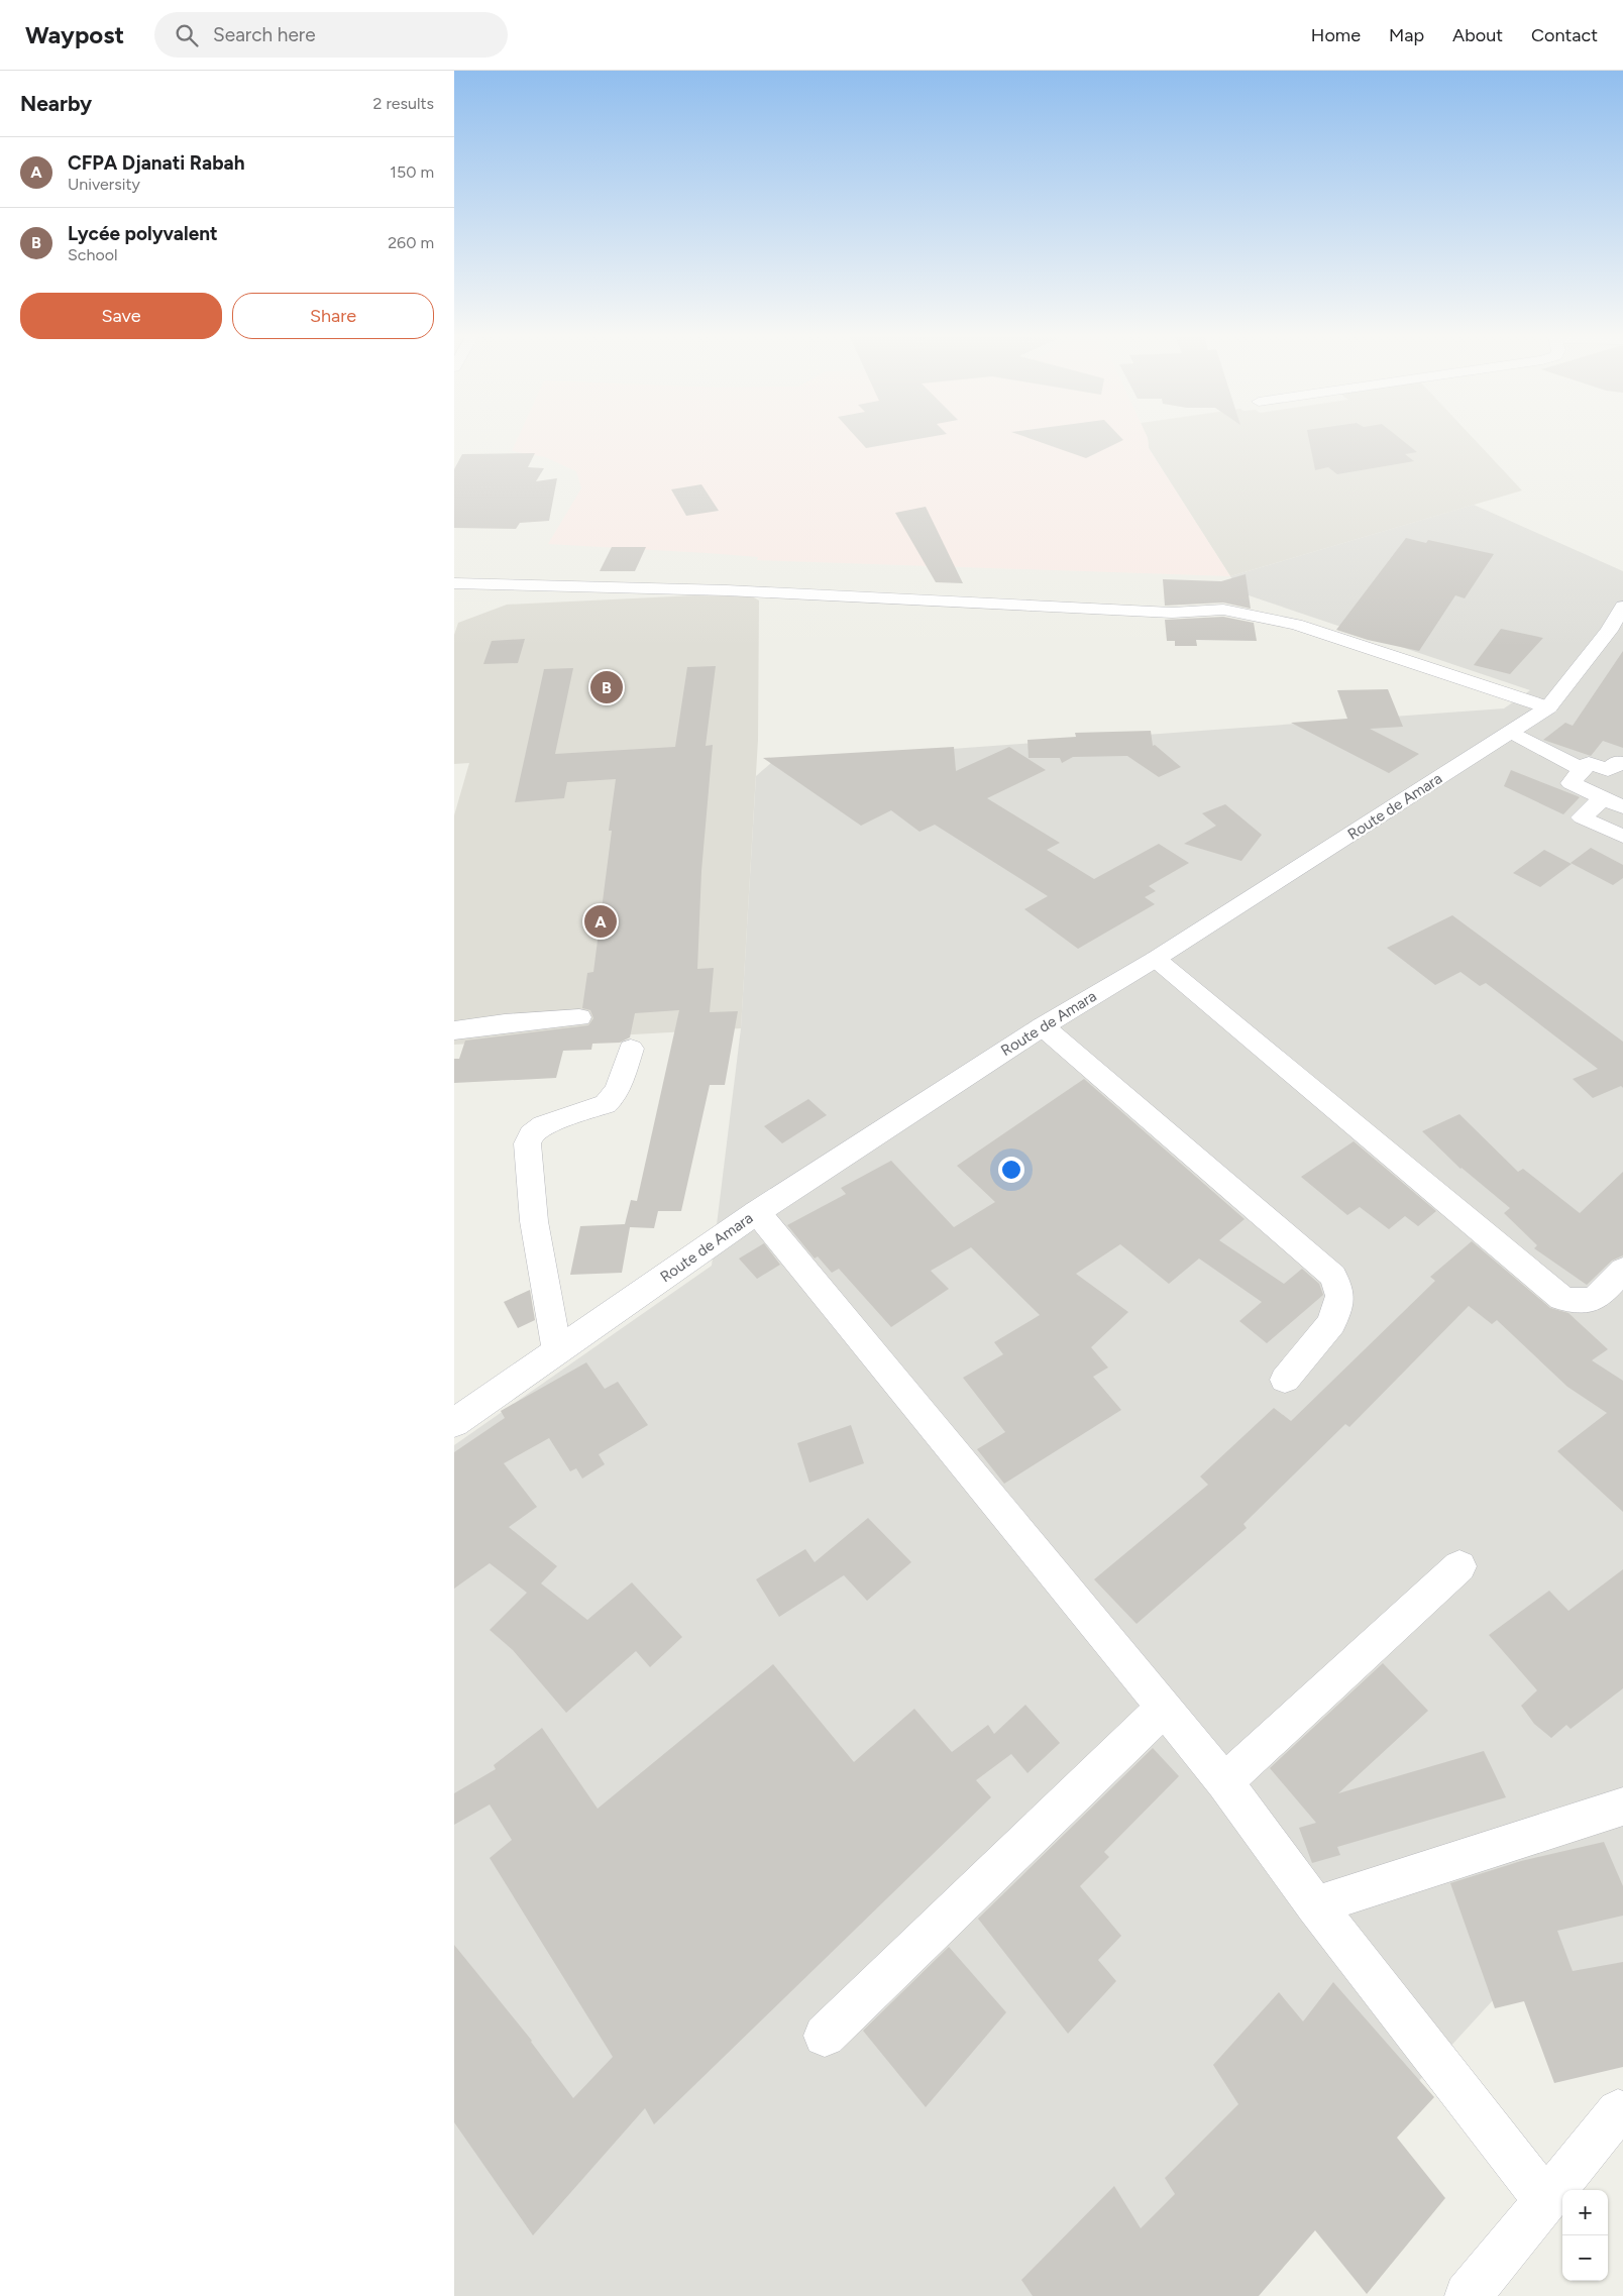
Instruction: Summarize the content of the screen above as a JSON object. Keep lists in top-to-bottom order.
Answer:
{
  "streets": {
    "street": ["Route de Amara"]
  },
  "page": {
    "header": "Waypost",
    "search": "Search here",
    "nav": [
      "Home",
      "Map",
      "About",
      "Contact"
    ],
    "heading": ["Nearby", "2 results"],
    "list": [
      {
        "mark": "A",
        "name": "CFPA Djanati Rabah",
        "note": "University",
        "value": "150 m"
      },
      {
        "mark": "B",
        "name": "Lycée polyvalent",
        "note": "School",
        "value": "260 m"
      }
    ],
    "buttons": ["Save", "Share"],
    "pins": ["B", "A"],
    "map_buttons": ["+", "−"]
  }
}
